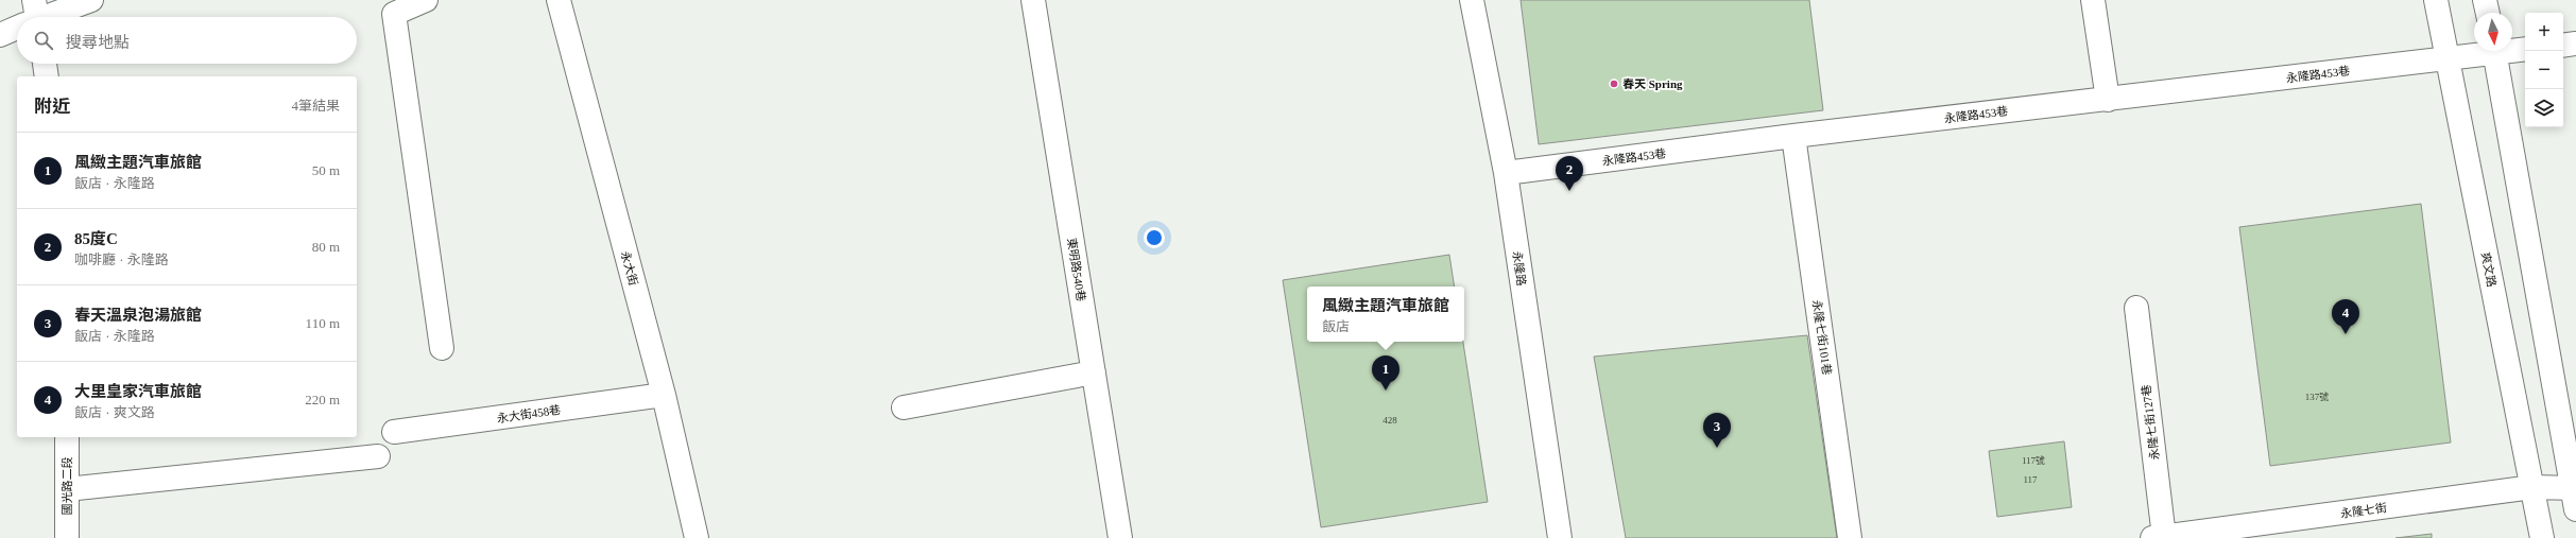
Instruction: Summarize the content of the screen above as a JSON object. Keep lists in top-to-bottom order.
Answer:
{
  "streets": {
    "street": [
      "永隆路453巷",
      "永大街",
      "永隆路",
      "東明路540巷",
      "爽文路",
      "永隆七街101巷",
      "永大街458巷",
      "永隆七街127巷",
      "國光路二段",
      "永隆七街"
    ]
  },
  "crossings": [
    ["永隆路453巷", "永隆路"],
    ["永隆路453巷", "爽文路"],
    ["永隆路453巷", "永隆七街101巷"],
    ["永大街", "永大街458巷"],
    ["爽文路", "永隆七街"],
    ["永隆七街127巷", "永隆七街"]
  ],
  "places": ["春天 Spring"],
  "house_numbers": [
    "137號",
    "428",
    "117號",
    "117"
  ],
  "north": "bottom",
  "page": {
    "map_buttons": ["+", "−"],
    "search": "搜尋地點",
    "heading": ["附近", "4筆結果"],
    "list": [
      {
        "mark": "1",
        "name": "風緻主題汽車旅館",
        "note": "飯店 · 永隆路",
        "value": "50 m"
      },
      {
        "mark": "2",
        "name": "85度C",
        "note": "咖啡廳 · 永隆路",
        "value": "80 m"
      },
      {
        "mark": "3",
        "name": "春天溫泉泡湯旅館",
        "note": "飯店 · 永隆路",
        "value": "110 m"
      },
      {
        "mark": "4",
        "name": "大里皇家汽車旅館",
        "note": "飯店 · 爽文路",
        "value": "220 m"
      }
    ],
    "pins": [
      "2",
      "4",
      "1",
      "3"
    ],
    "popup": ["風緻主題汽車旅館", "飯店"]
  }
}
